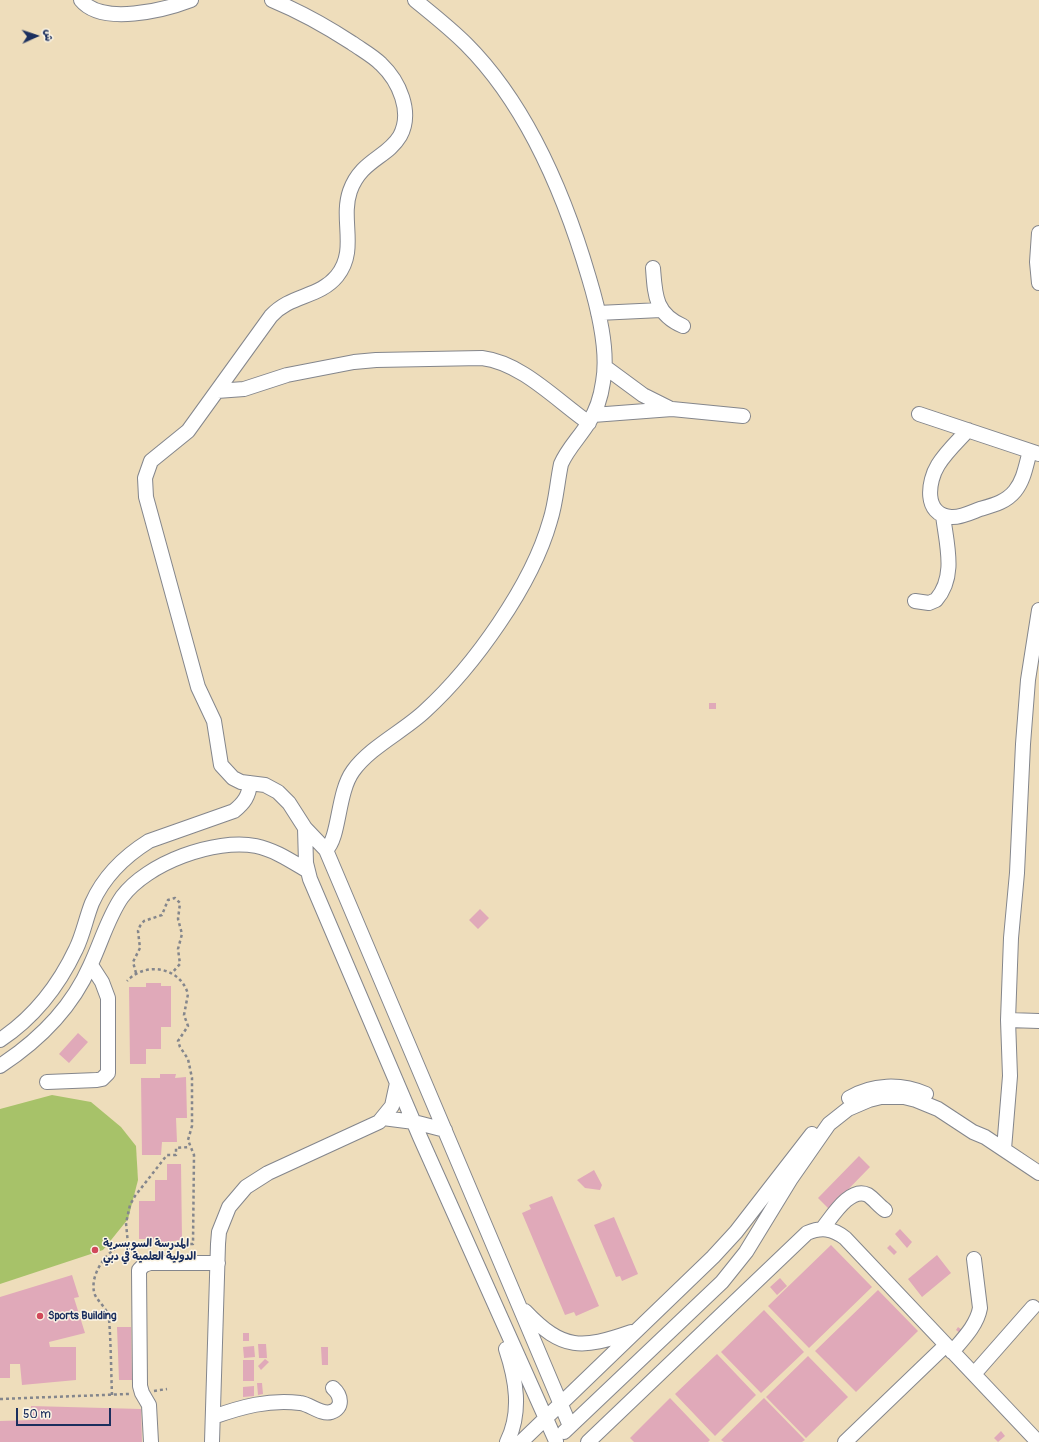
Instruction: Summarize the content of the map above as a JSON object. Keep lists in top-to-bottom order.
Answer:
{
  "places": ["المدرسة السويسرية الدولية العلمية في دبي", "Sports Building"],
  "scale_bar": "50 m",
  "north": "right"
}
